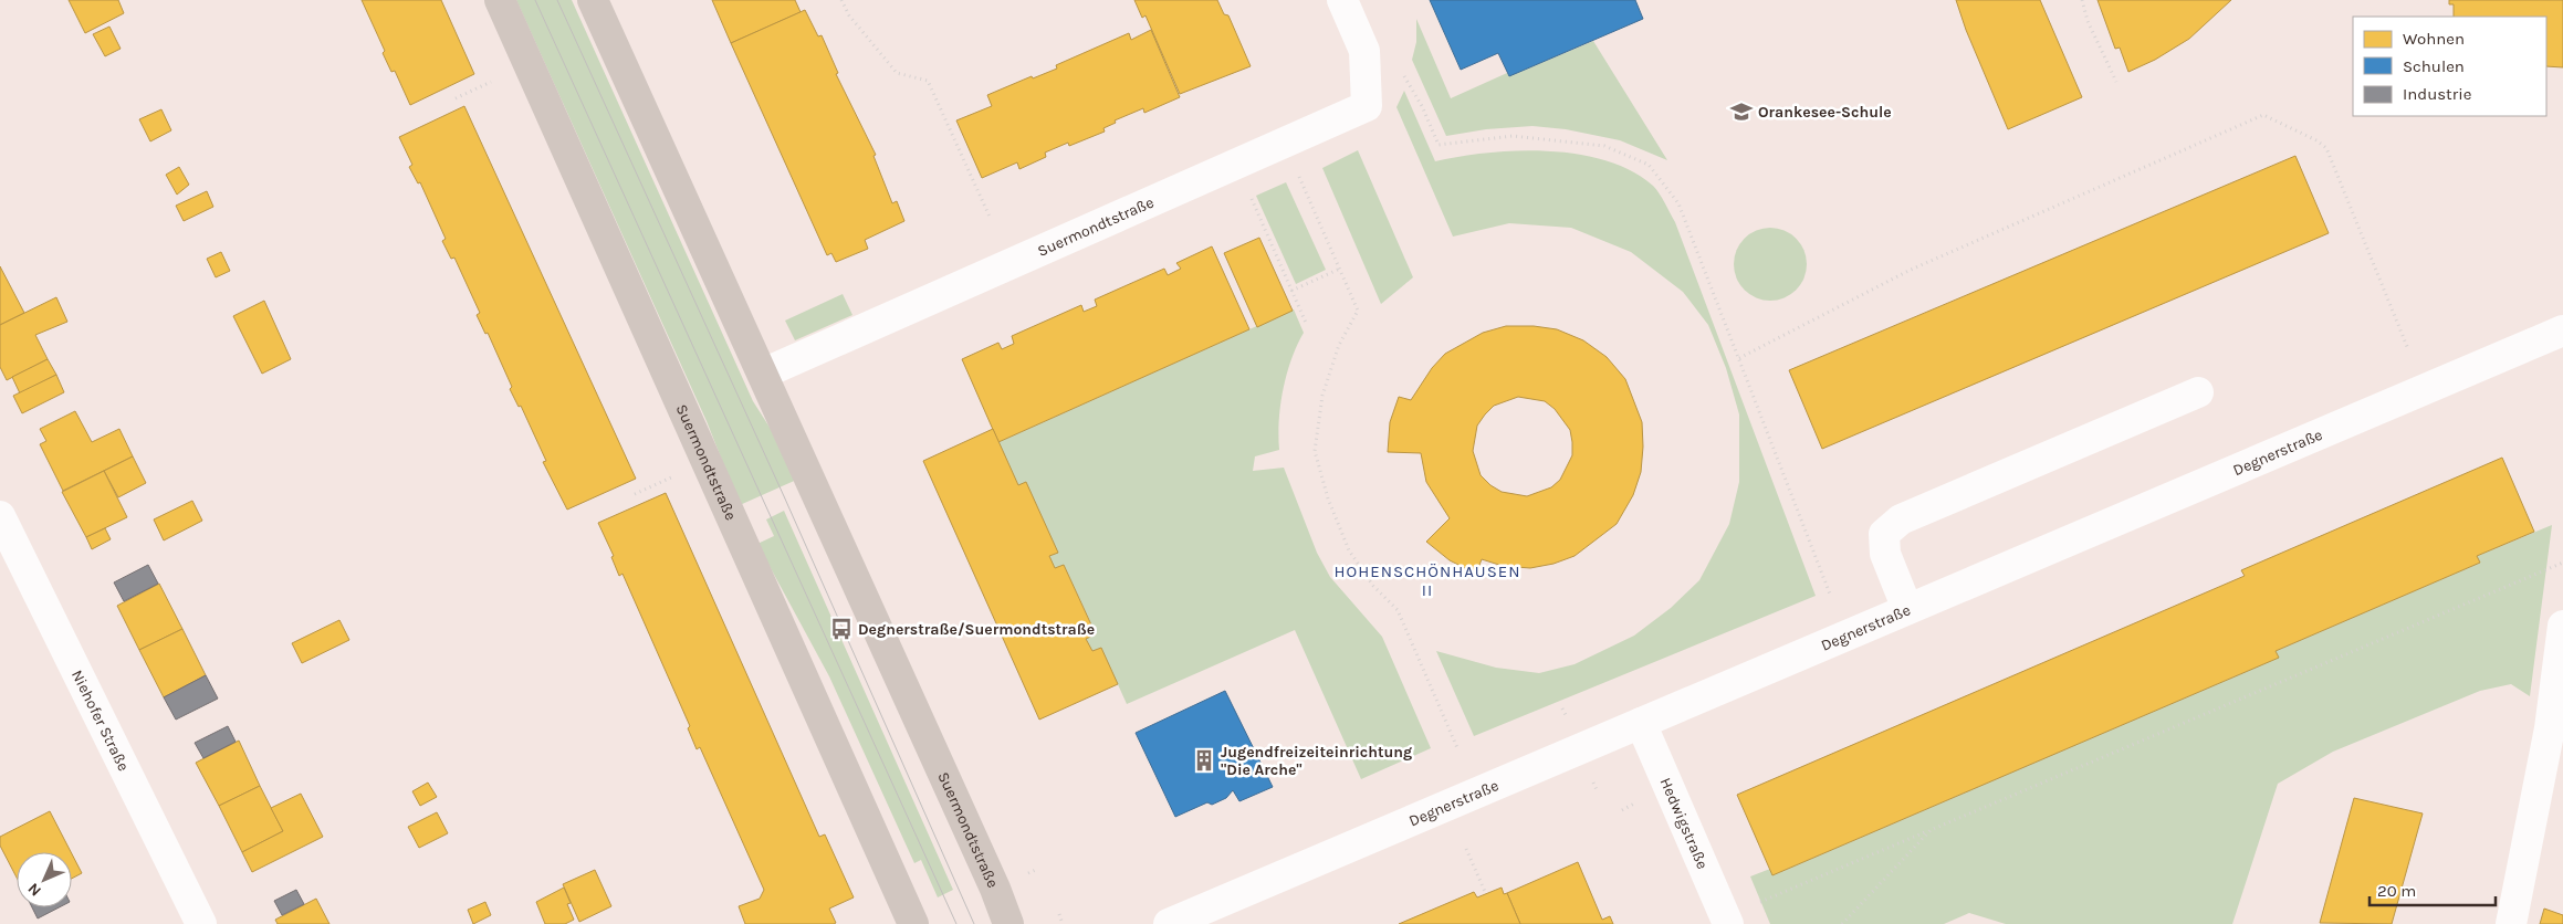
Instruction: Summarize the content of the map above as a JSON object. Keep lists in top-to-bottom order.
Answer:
{
  "streets": {
    "main road": ["Suermondtstraße"],
    "street": ["Degnerstraße", "Niehofer Straße", "Hedwigstraße"]
  },
  "crossings": [
    ["Degnerstraße", "Hedwigstraße"]
  ],
  "districts": ["HOHENSCHÖNHAUSEN II"],
  "places": {
    "school or university": ["Orankesee-Schule"],
    "bus stop": ["Degnerstraße/Suermondtstraße"],
    "building": ["Jugendfreizeiteinrichtung \"Die Arche\""]
  },
  "legend": ["Wohnen", "Schulen", "Industrie"],
  "scale_bar": "20 m",
  "north": "bottom left"
}
